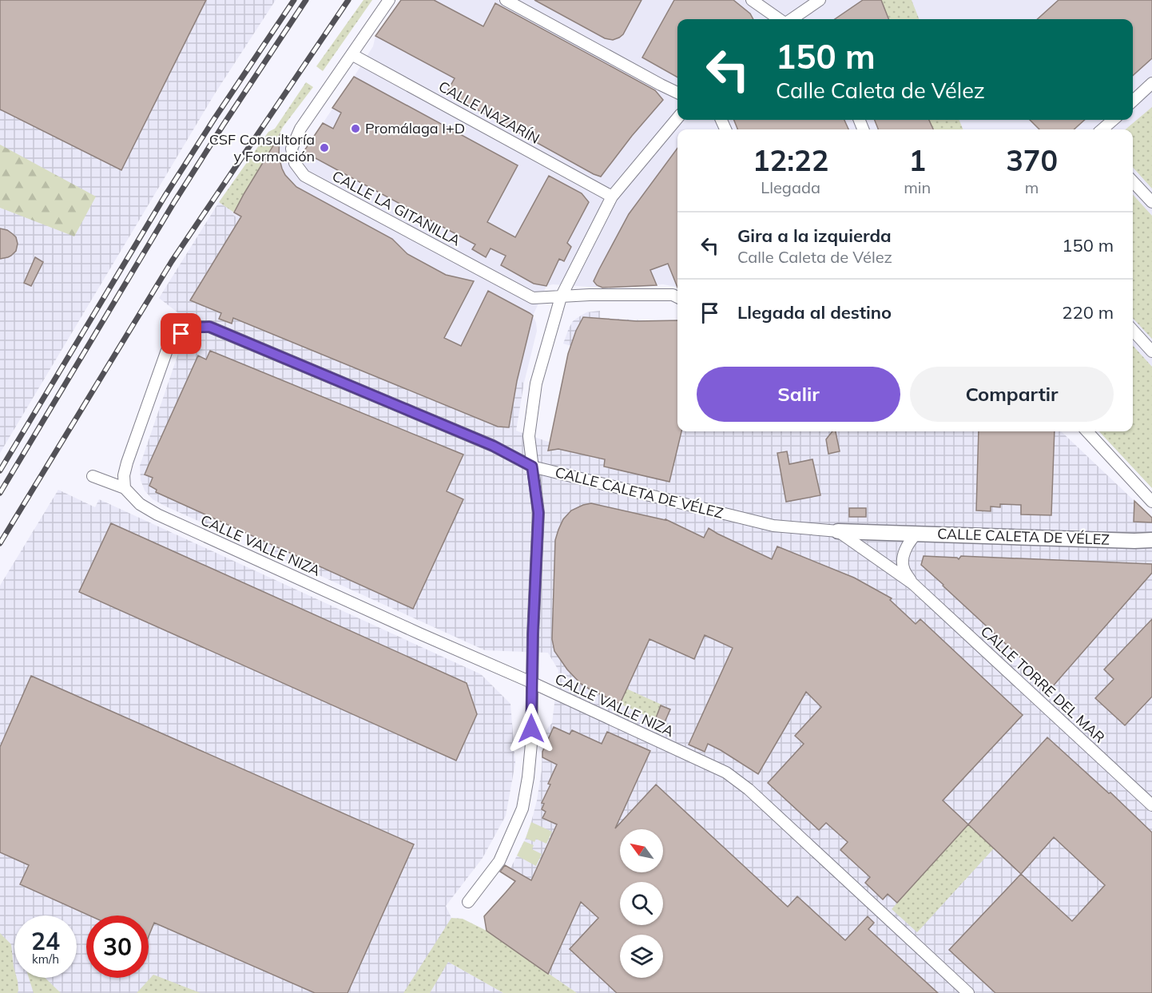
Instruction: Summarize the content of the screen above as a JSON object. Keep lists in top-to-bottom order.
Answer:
{
  "streets": {
    "street": [
      "CALLE NAZARÍN",
      "CALLE LA GITANILLA",
      "CALLE CALETA DE VÉLEZ",
      "CALLE VALLE NIZA",
      "CALLE TORRE DEL MAR"
    ]
  },
  "crossings": [
    ["CALLE NAZARÍN", "CALLE LA GITANILLA"],
    ["CALLE CALETA DE VÉLEZ", "CALLE VALLE NIZA"],
    ["CALLE CALETA DE VÉLEZ", "CALLE TORRE DEL MAR"]
  ],
  "places": ["Promálaga I+D", "CSF Consultoría y Formación"],
  "north": "top left",
  "page": {
    "turn": ["150 m", "Calle Caleta de Vélez"],
    "eta": [
      "12:22",
      "Llegada",
      "1",
      "min",
      "370",
      "m"
    ],
    "list": [
      {
        "name": "Gira a la izquierda",
        "note": "Calle Caleta de Vélez",
        "value": "150 m"
      },
      {
        "name": "Llegada al destino",
        "value": "220 m"
      }
    ],
    "buttons": ["Salir", "Compartir"],
    "speed": "24 km/h",
    "limit": "30"
  }
}
